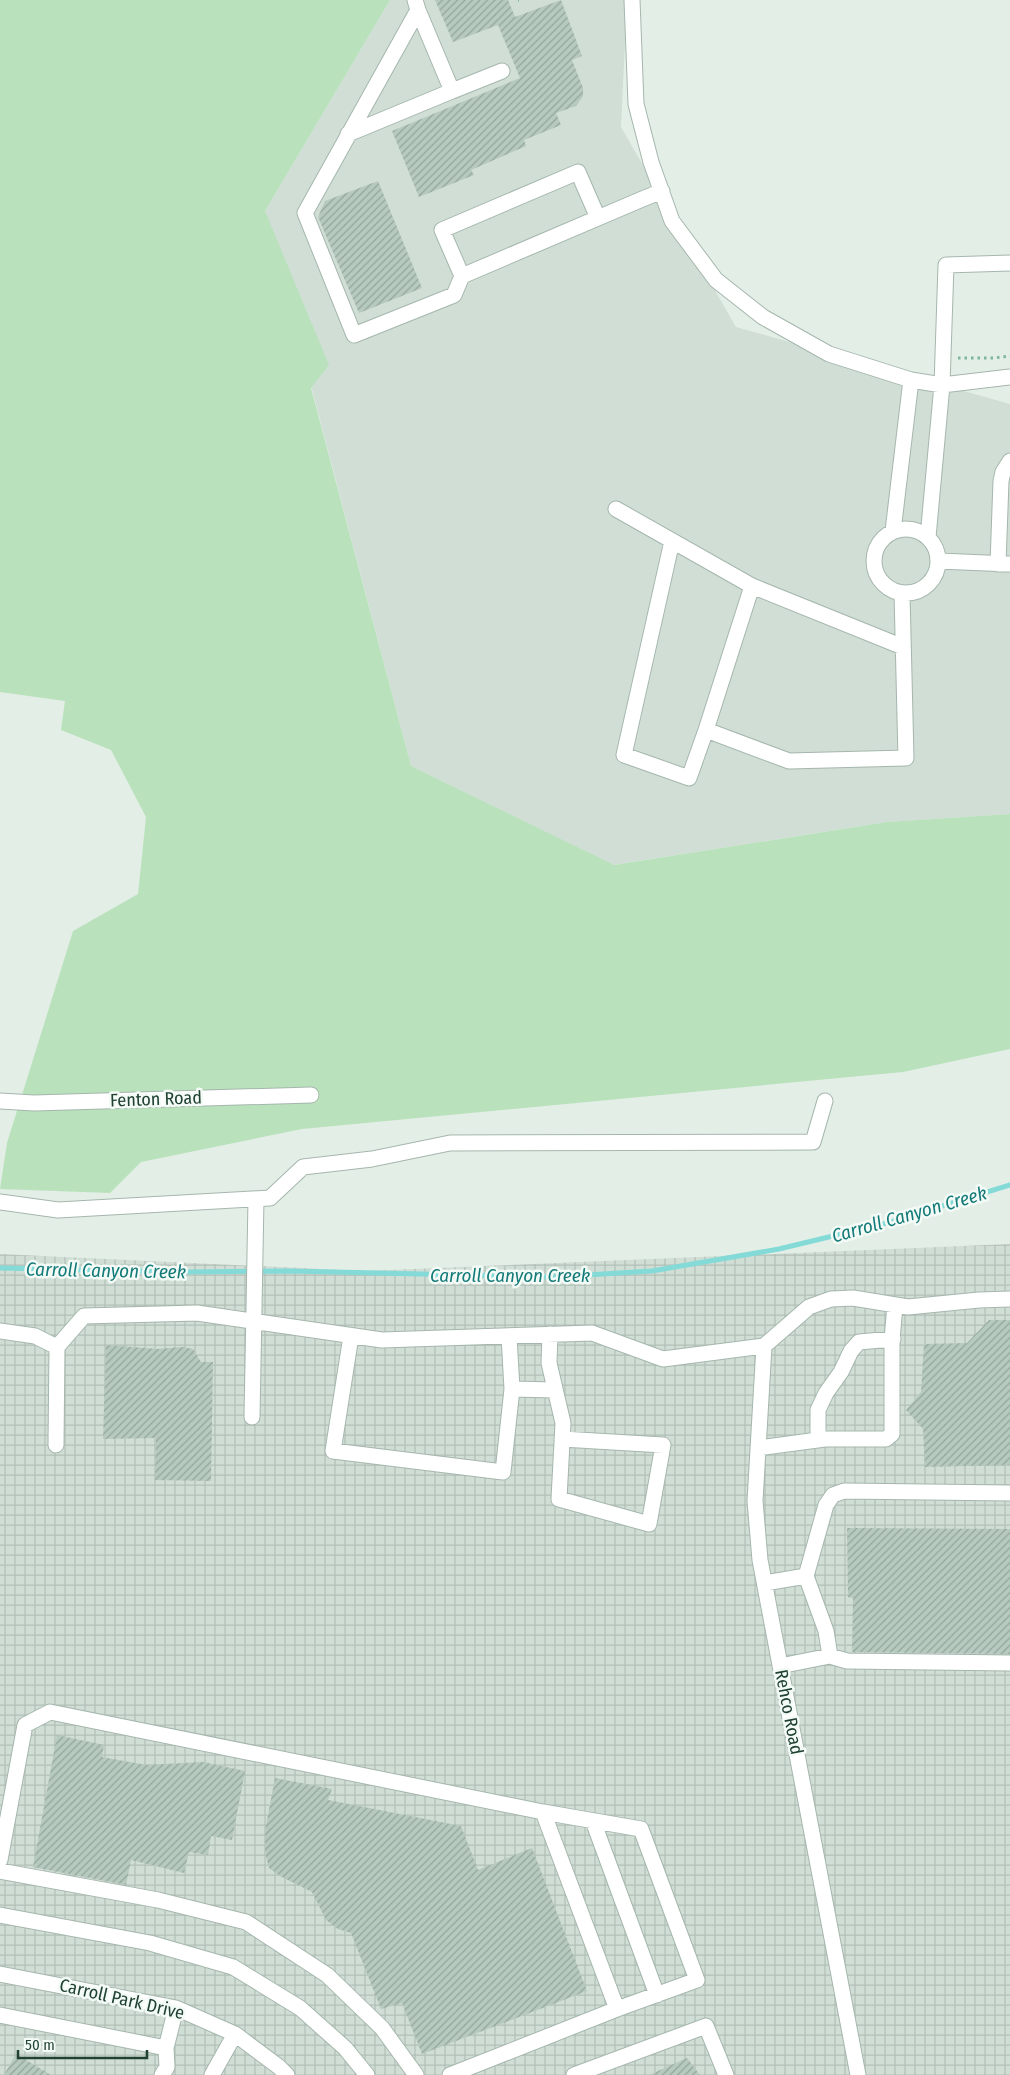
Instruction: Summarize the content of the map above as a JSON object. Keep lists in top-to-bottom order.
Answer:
{
  "streets": {
    "street": ["Fenton Road", "Rehco Road", "Carroll Park Drive"]
  },
  "water": ["Carroll Canyon Creek"],
  "scale_bar": "50 m"
}
